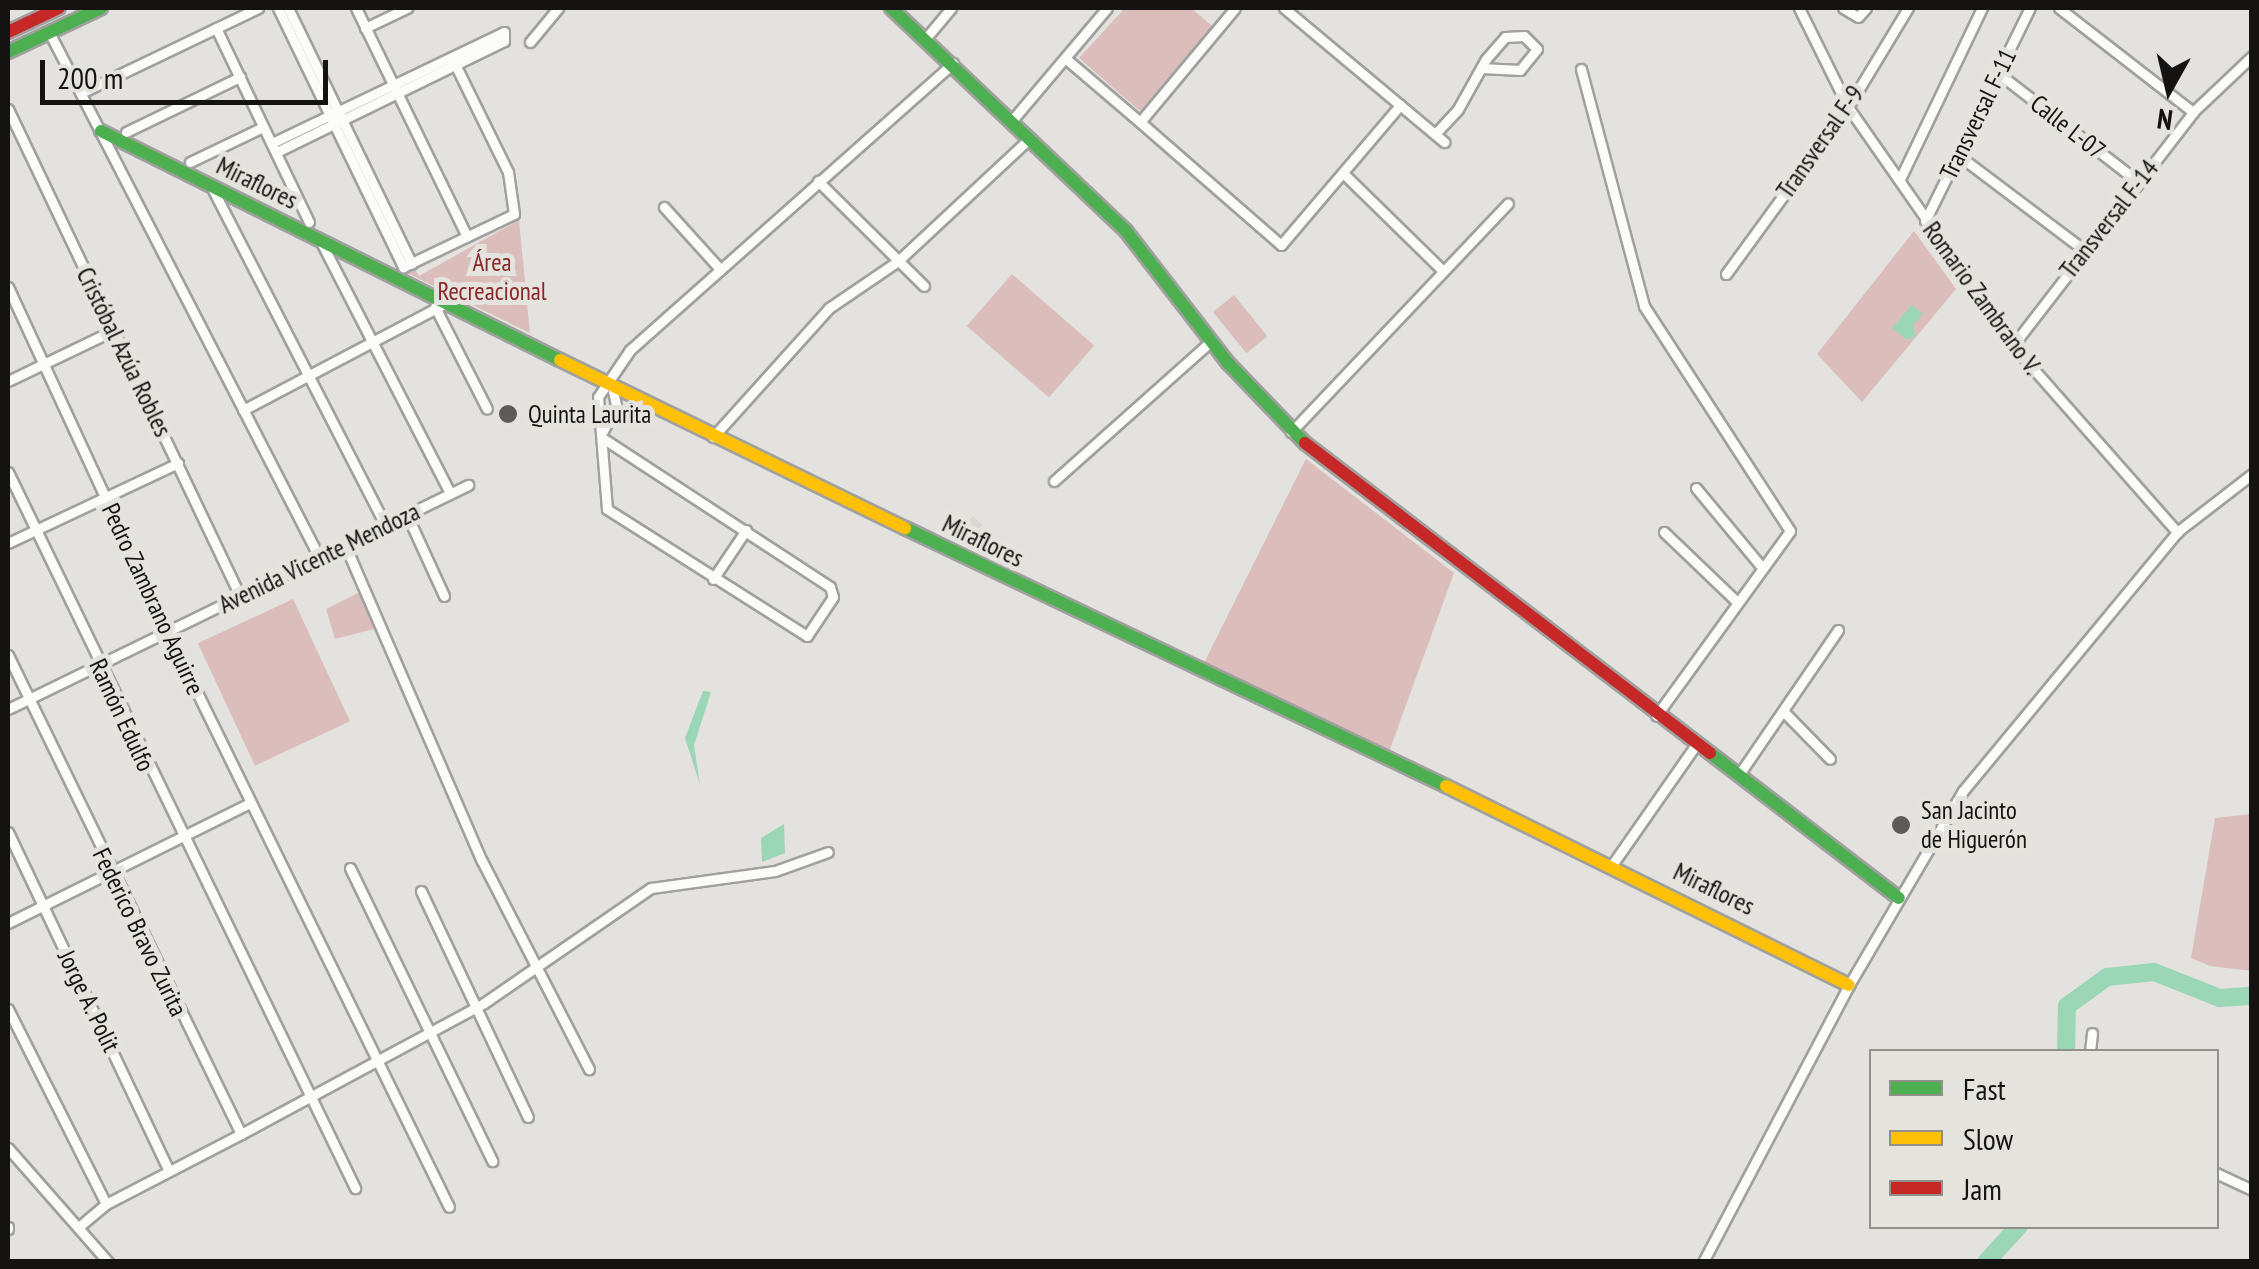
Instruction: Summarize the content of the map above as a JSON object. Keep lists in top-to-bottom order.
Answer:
{
  "streets": {
    "street": [
      "Transversal F-11",
      "Calle L-07",
      "Transversal F-9",
      "Miraflores",
      "Transversal F-14",
      "Romario Zambrano V.",
      "Cristóbal Azúa Robles",
      "Avenida Vicente Mendoza",
      "Pedro Zambrano Aguirre",
      "Ramón Edulfo",
      "Federico Bravo Zurita",
      "Jorge A. Polit"
    ]
  },
  "crossings": [
    ["Transversal F-11", "Calle L-07"],
    ["Transversal F-11", "Romario Zambrano V."],
    ["Calle L-07", "Transversal F-14"],
    ["Transversal F-9", "Romario Zambrano V."],
    ["Transversal F-14", "Romario Zambrano V."],
    ["Cristóbal Azúa Robles", "Avenida Vicente Mendoza"],
    ["Avenida Vicente Mendoza", "Pedro Zambrano Aguirre"],
    ["Avenida Vicente Mendoza", "Ramón Edulfo"],
    ["Avenida Vicente Mendoza", "Federico Bravo Zurita"]
  ],
  "parks": ["Área Recreacional"],
  "places": ["Quinta Laurita", "San Jacinto de Higuerón"],
  "legend": ["Fast", "Slow", "Jam"],
  "scale_bar": "200 m",
  "north": "bottom"
}
